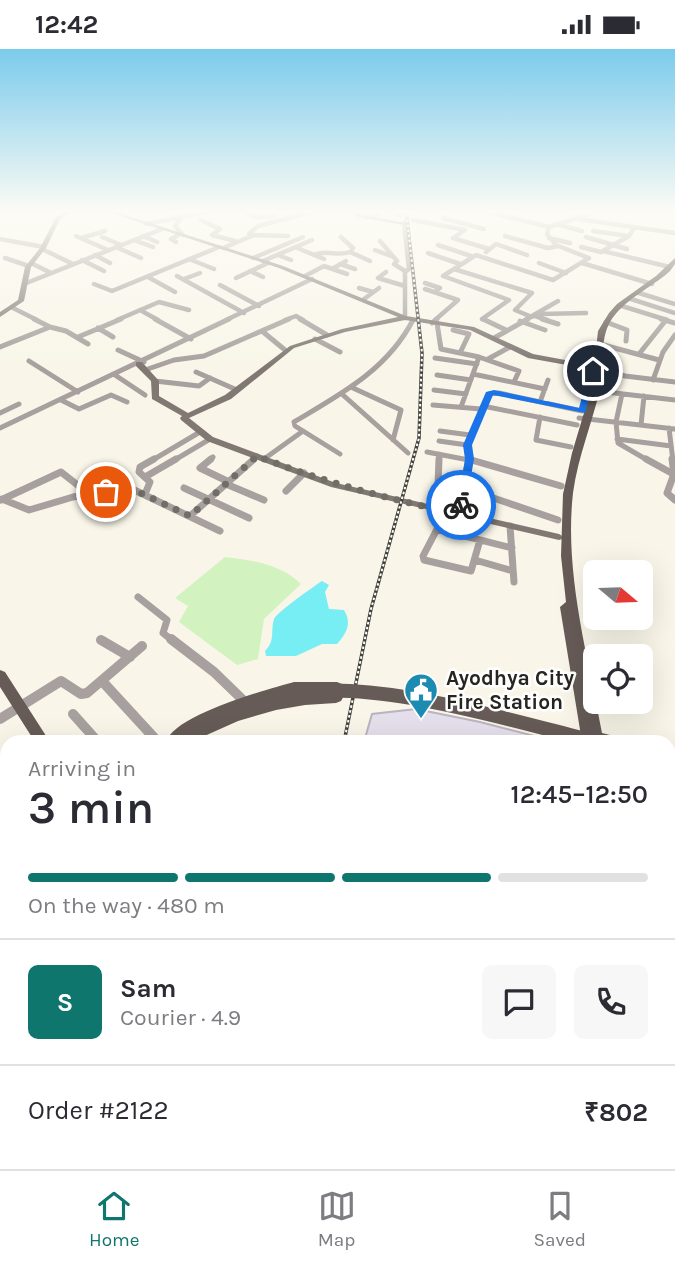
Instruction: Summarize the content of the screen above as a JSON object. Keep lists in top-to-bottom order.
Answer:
{
  "places": {
    "public building": ["Ayodhya City Fire Station"]
  },
  "north": "right",
  "page": {
    "status": "12:42",
    "heading": ["3 min", "Arriving in", "12:45–12:50"],
    "panel": [
      "Sam",
      "Courier · 4.9",
      "Order #2122",
      "₹802"
    ],
    "bar": "On the way · 480 m",
    "round": "S",
    "tabs": ["Home", "Map", "Saved"]
  }
}
